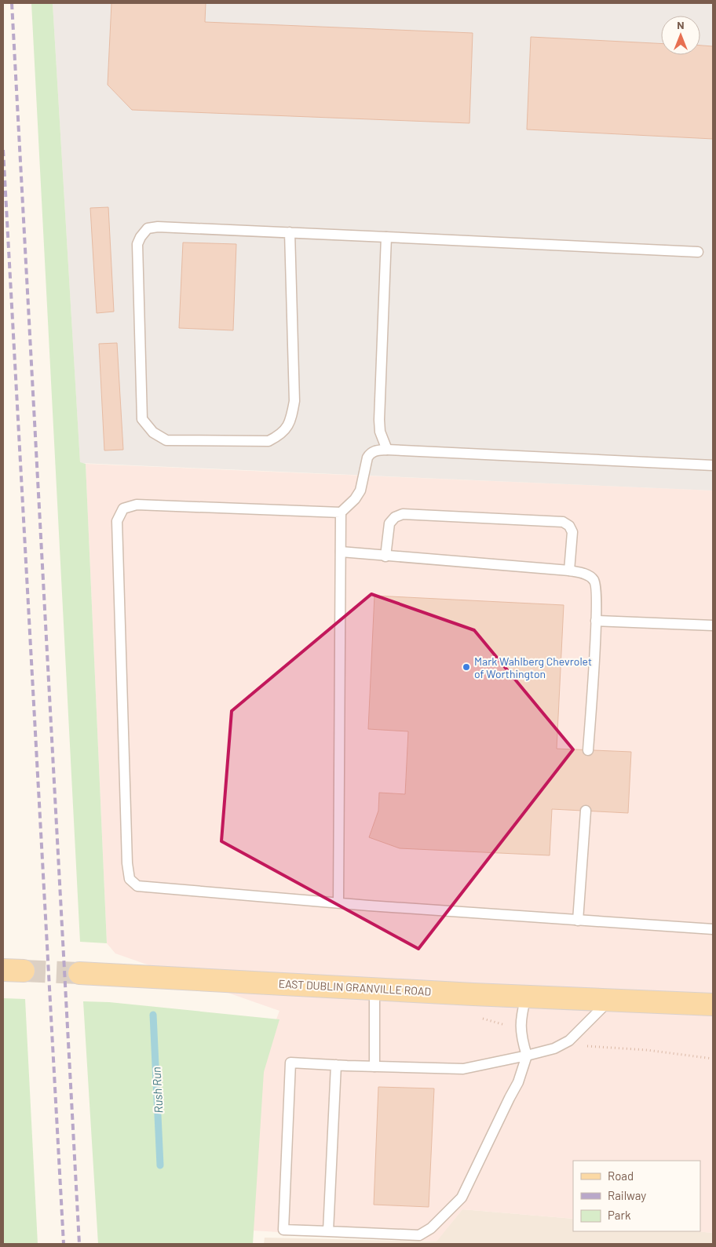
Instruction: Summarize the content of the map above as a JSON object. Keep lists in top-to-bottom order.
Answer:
{
  "streets": {
    "main road": ["EAST DUBLIN GRANVILLE ROAD"]
  },
  "water": ["Rush Run"],
  "places": ["Mark Wahlberg Chevrolet of Worthington"],
  "legend": ["Road", "Railway", "Park"],
  "north": "top"
}
